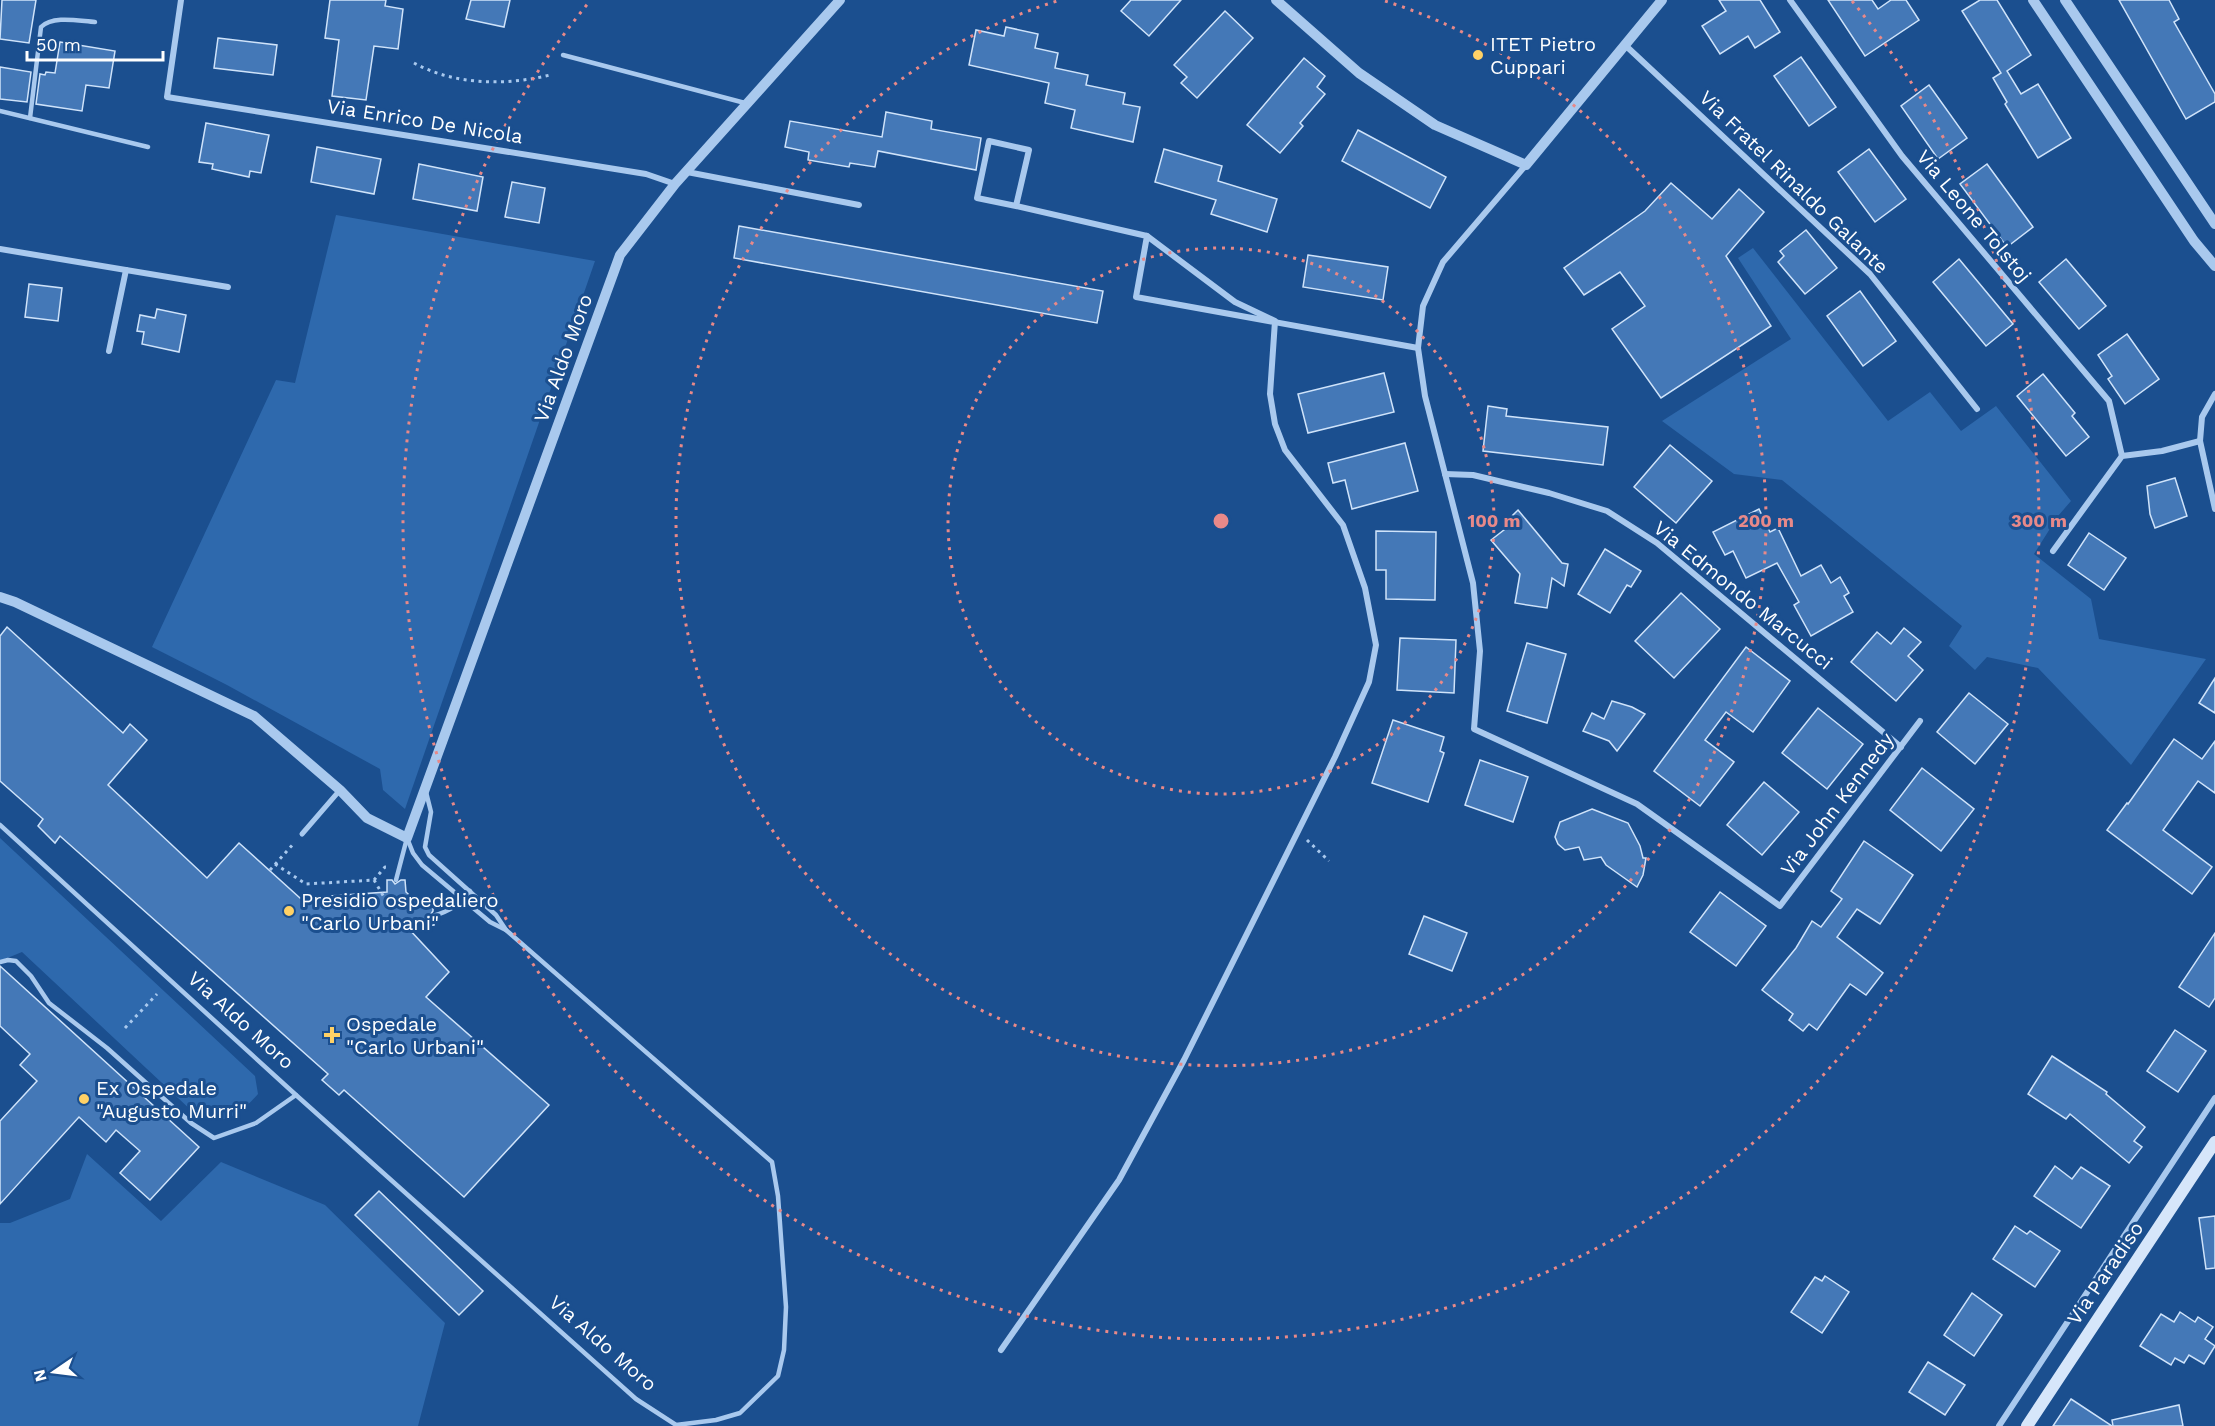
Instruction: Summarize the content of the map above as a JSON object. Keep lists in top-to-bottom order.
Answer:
{
  "streets": {
    "main road": ["Via Paradiso"],
    "street": [
      "Via Enrico De Nicola",
      "Via Fratel Rinaldo Galante",
      "Via Leone Tolstoj",
      "Via Aldo Moro",
      "Via Edmondo Marcucci",
      "Via John Kennedy"
    ]
  },
  "crossings": [
    ["Via Enrico De Nicola", "Via Aldo Moro"],
    ["Via Edmondo Marcucci", "Via John Kennedy"]
  ],
  "places": {
    "other": ["ITET Pietro Cuppari", "Presidio ospedaliero \"Carlo Urbani\"", "Ex Ospedale \"Augusto Murri\""],
    "health": ["Ospedale \"Carlo Urbani\""]
  },
  "scale_bar": "50 m",
  "north": "left",
  "rings": ["100 m", "200 m", "300 m"]
}
